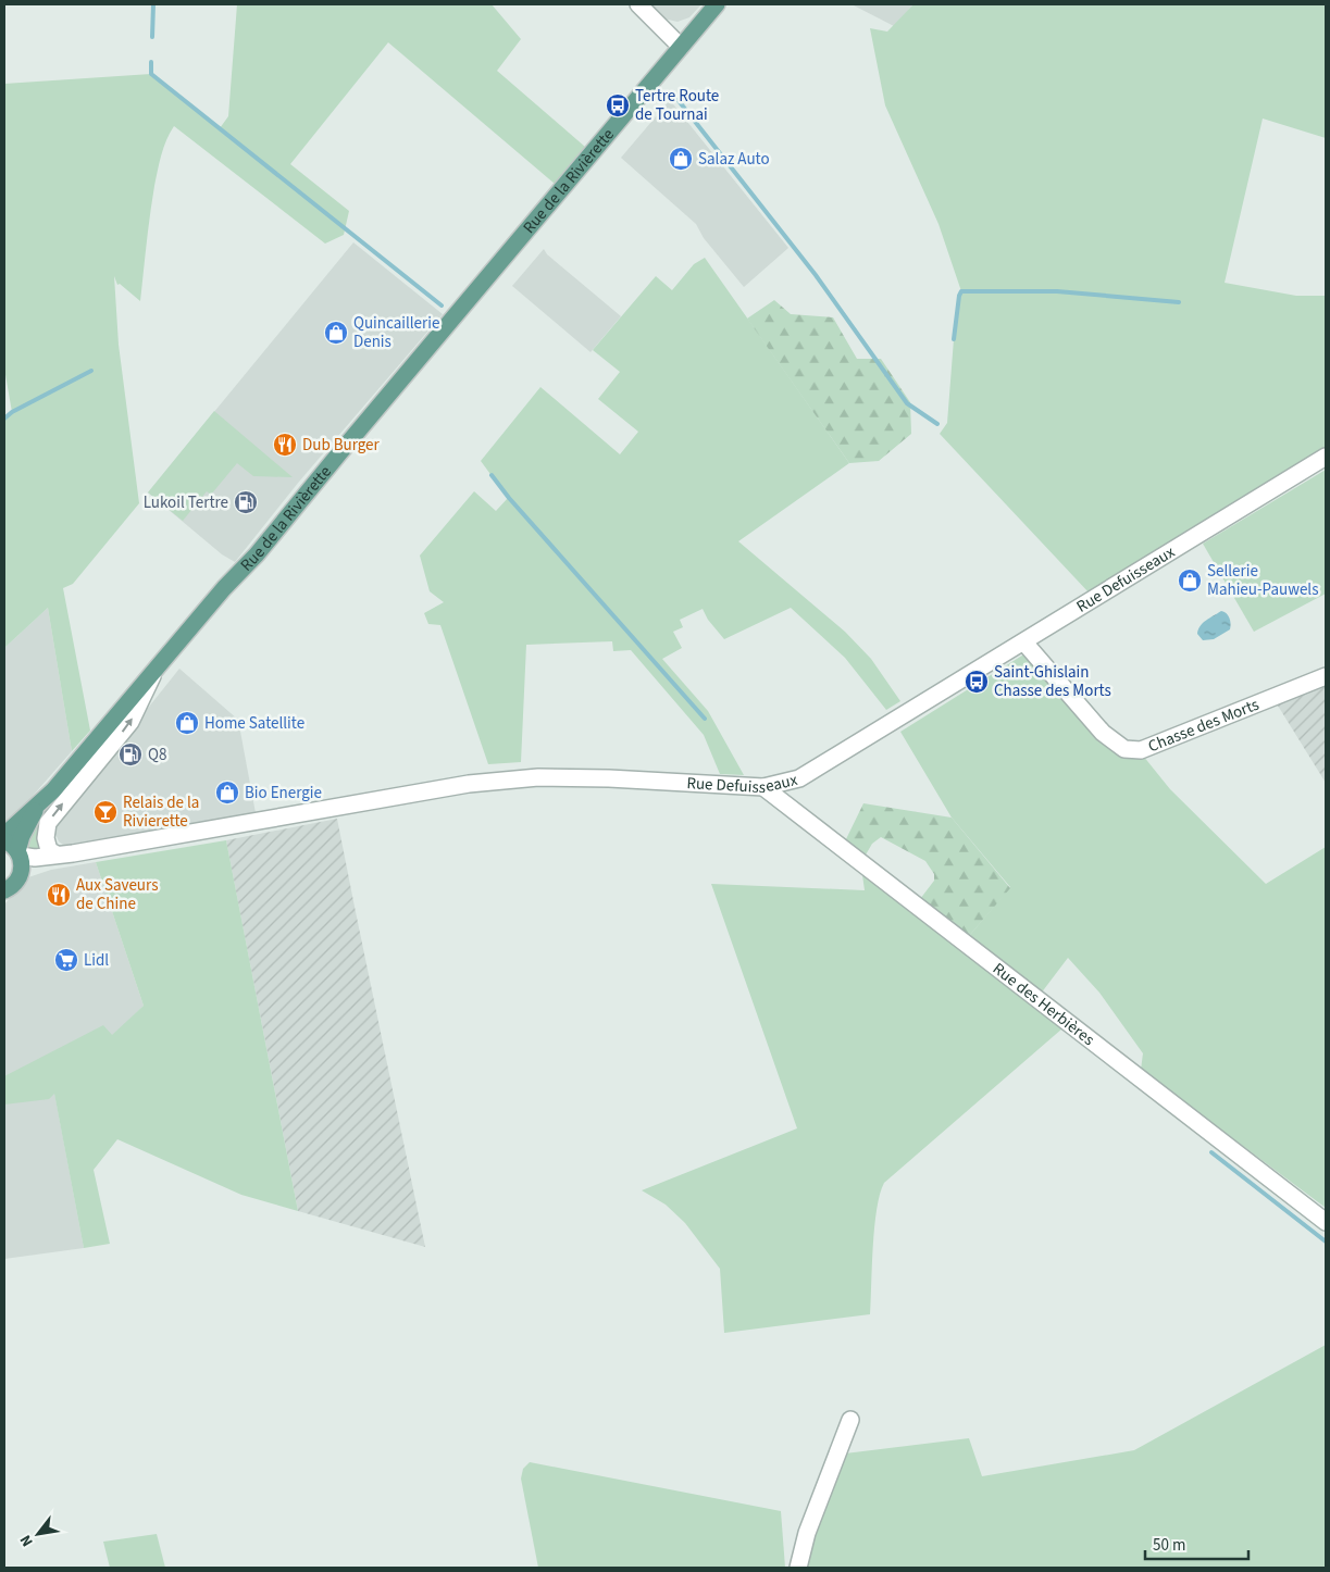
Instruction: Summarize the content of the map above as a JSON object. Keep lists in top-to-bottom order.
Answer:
{
  "streets": {
    "main road": ["Rue de la Rivièrette"],
    "street": ["Rue Defuisseaux", "Chasse des Morts", "Rue des Herbières"]
  },
  "crossings": [
    ["Rue de la Rivièrette", "Rue Defuisseaux"],
    ["Rue Defuisseaux", "Chasse des Morts"],
    ["Rue Defuisseaux", "Rue des Herbières"]
  ],
  "places": {
    "bus stop": ["Tertre Route de Tournai", "Saint-Ghislain Chasse des Morts"],
    "shop": [
      "Salaz Auto",
      "Quincaillerie Denis",
      "Sellerie Mahieu-Pauwels",
      "Home Satellite",
      "Bio Energie"
    ],
    "restaurant": ["Dub Burger", "Aux Saveurs de Chine"],
    "fuel station": ["Lukoil Tertre", "Q8"],
    "bar": ["Relais de la Rivierette"],
    "supermarket": ["Lidl"]
  },
  "scale_bar": "50 m",
  "north": "bottom left"
}
